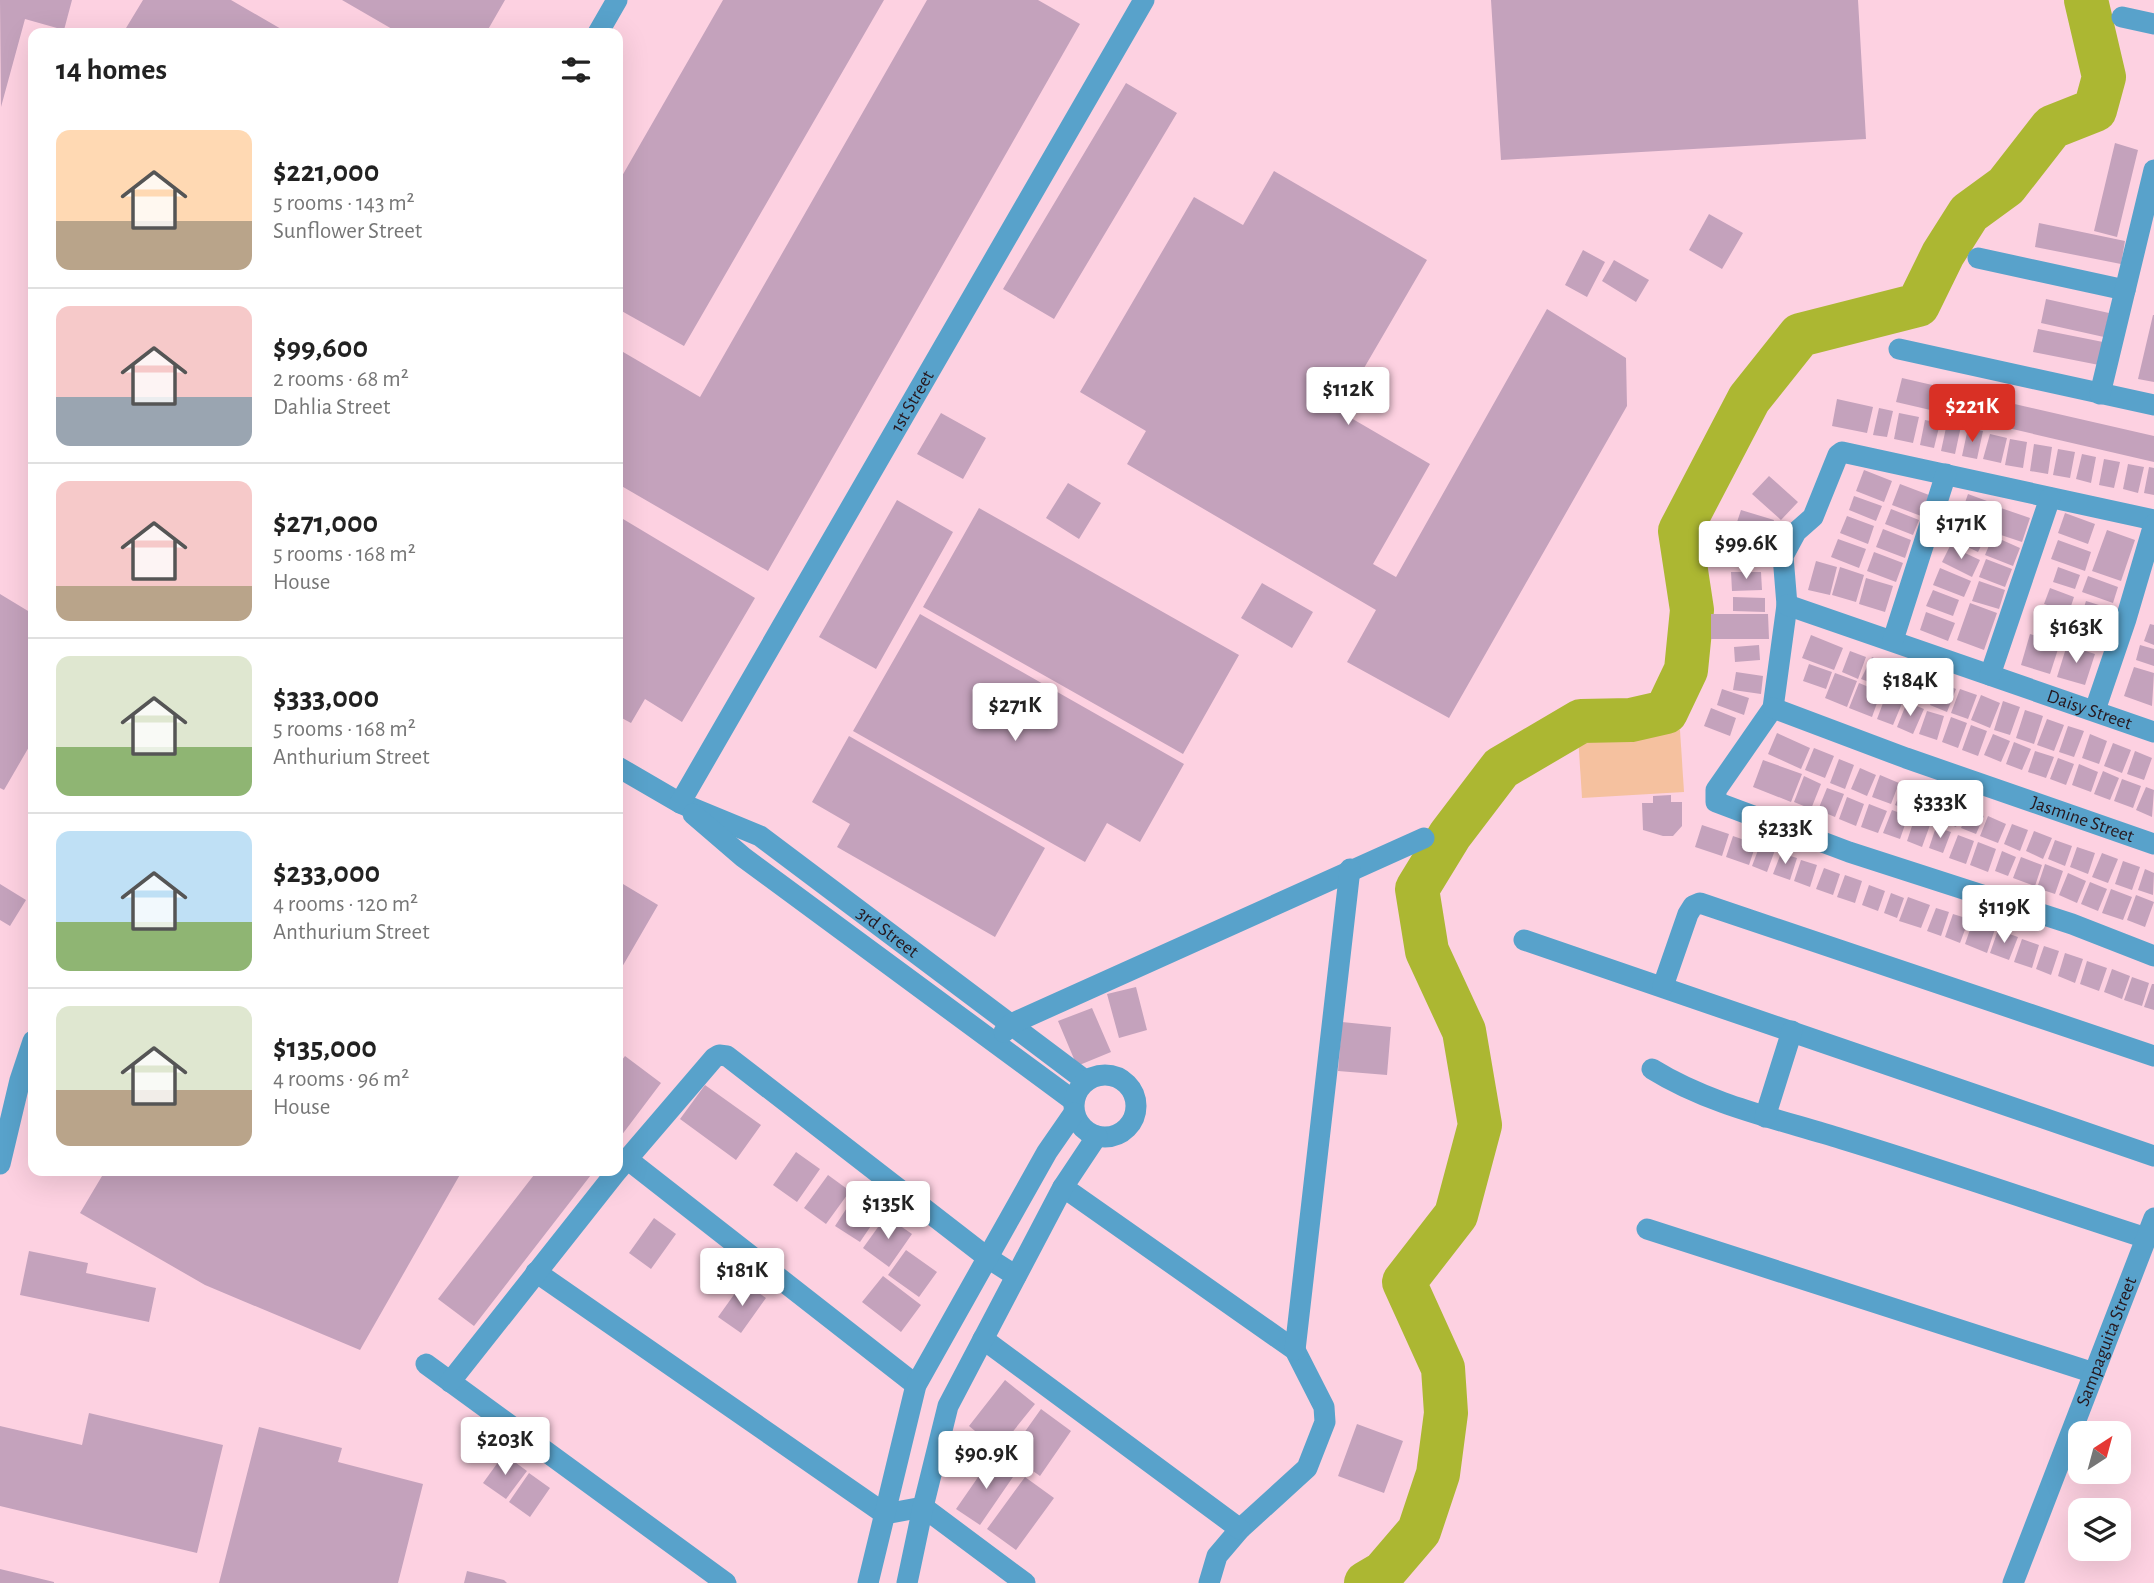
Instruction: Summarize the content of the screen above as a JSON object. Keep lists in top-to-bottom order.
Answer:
{
  "streets": {
    "street": [
      "1st Street",
      "Daisy Street",
      "Jasmine Street",
      "3rd Street",
      "Sampaguita Street"
    ]
  },
  "crossings": [
    ["1st Street", "3rd Street"]
  ],
  "north": "top right",
  "page": {
    "heading": "14 homes",
    "list": [
      {
        "name": "$221,000",
        "note": "5 rooms · 143 m² · Sunflower Street"
      },
      {
        "name": "$99,600",
        "note": "2 rooms · 68 m² · Dahlia Street"
      },
      {
        "name": "$271,000",
        "note": "5 rooms · 168 m² · House"
      },
      {
        "name": "$333,000",
        "note": "5 rooms · 168 m² · Anthurium Street"
      },
      {
        "name": "$233,000",
        "note": "4 rooms · 120 m² · Anthurium Street"
      },
      {
        "name": "$135,000",
        "note": "4 rooms · 96 m² · House"
      }
    ],
    "price": [
      "$112K",
      "$221K",
      "$171K",
      "$99.6K",
      "$163K",
      "$184K",
      "$271K",
      "$333K",
      "$233K",
      "$119K",
      "$135K",
      "$181K",
      "$203K",
      "$90.9K"
    ]
  }
}
